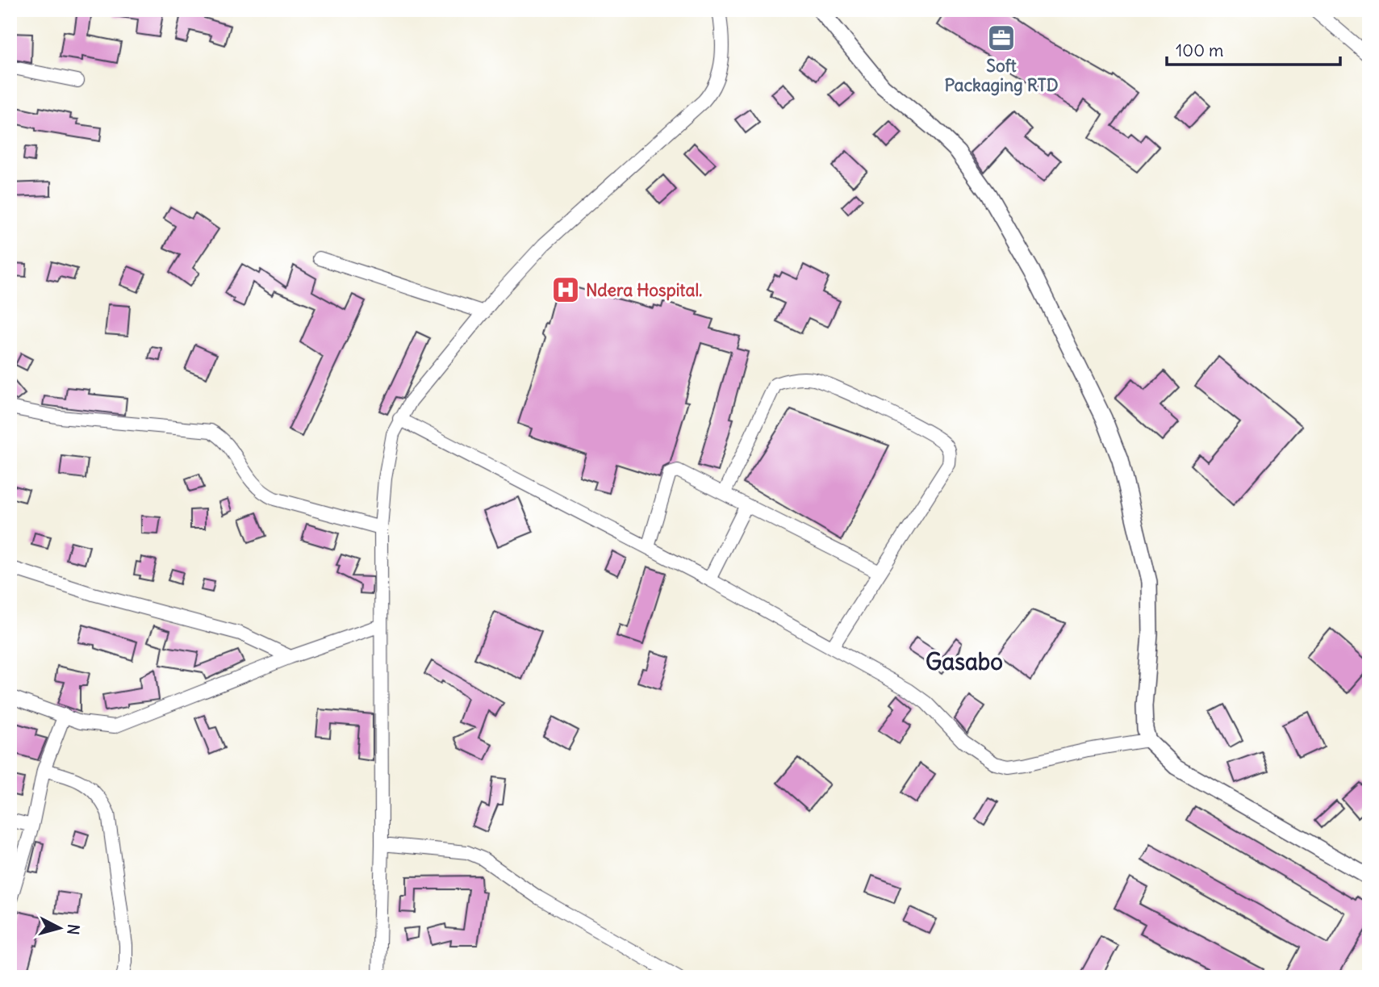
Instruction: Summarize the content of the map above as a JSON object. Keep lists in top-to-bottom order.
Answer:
{
  "districts": ["Gasabo"],
  "places": {
    "office": ["Soft Packaging RTD"],
    "hospital": ["Ndera Hospital."]
  },
  "scale_bar": "100 m",
  "north": "right"
}
